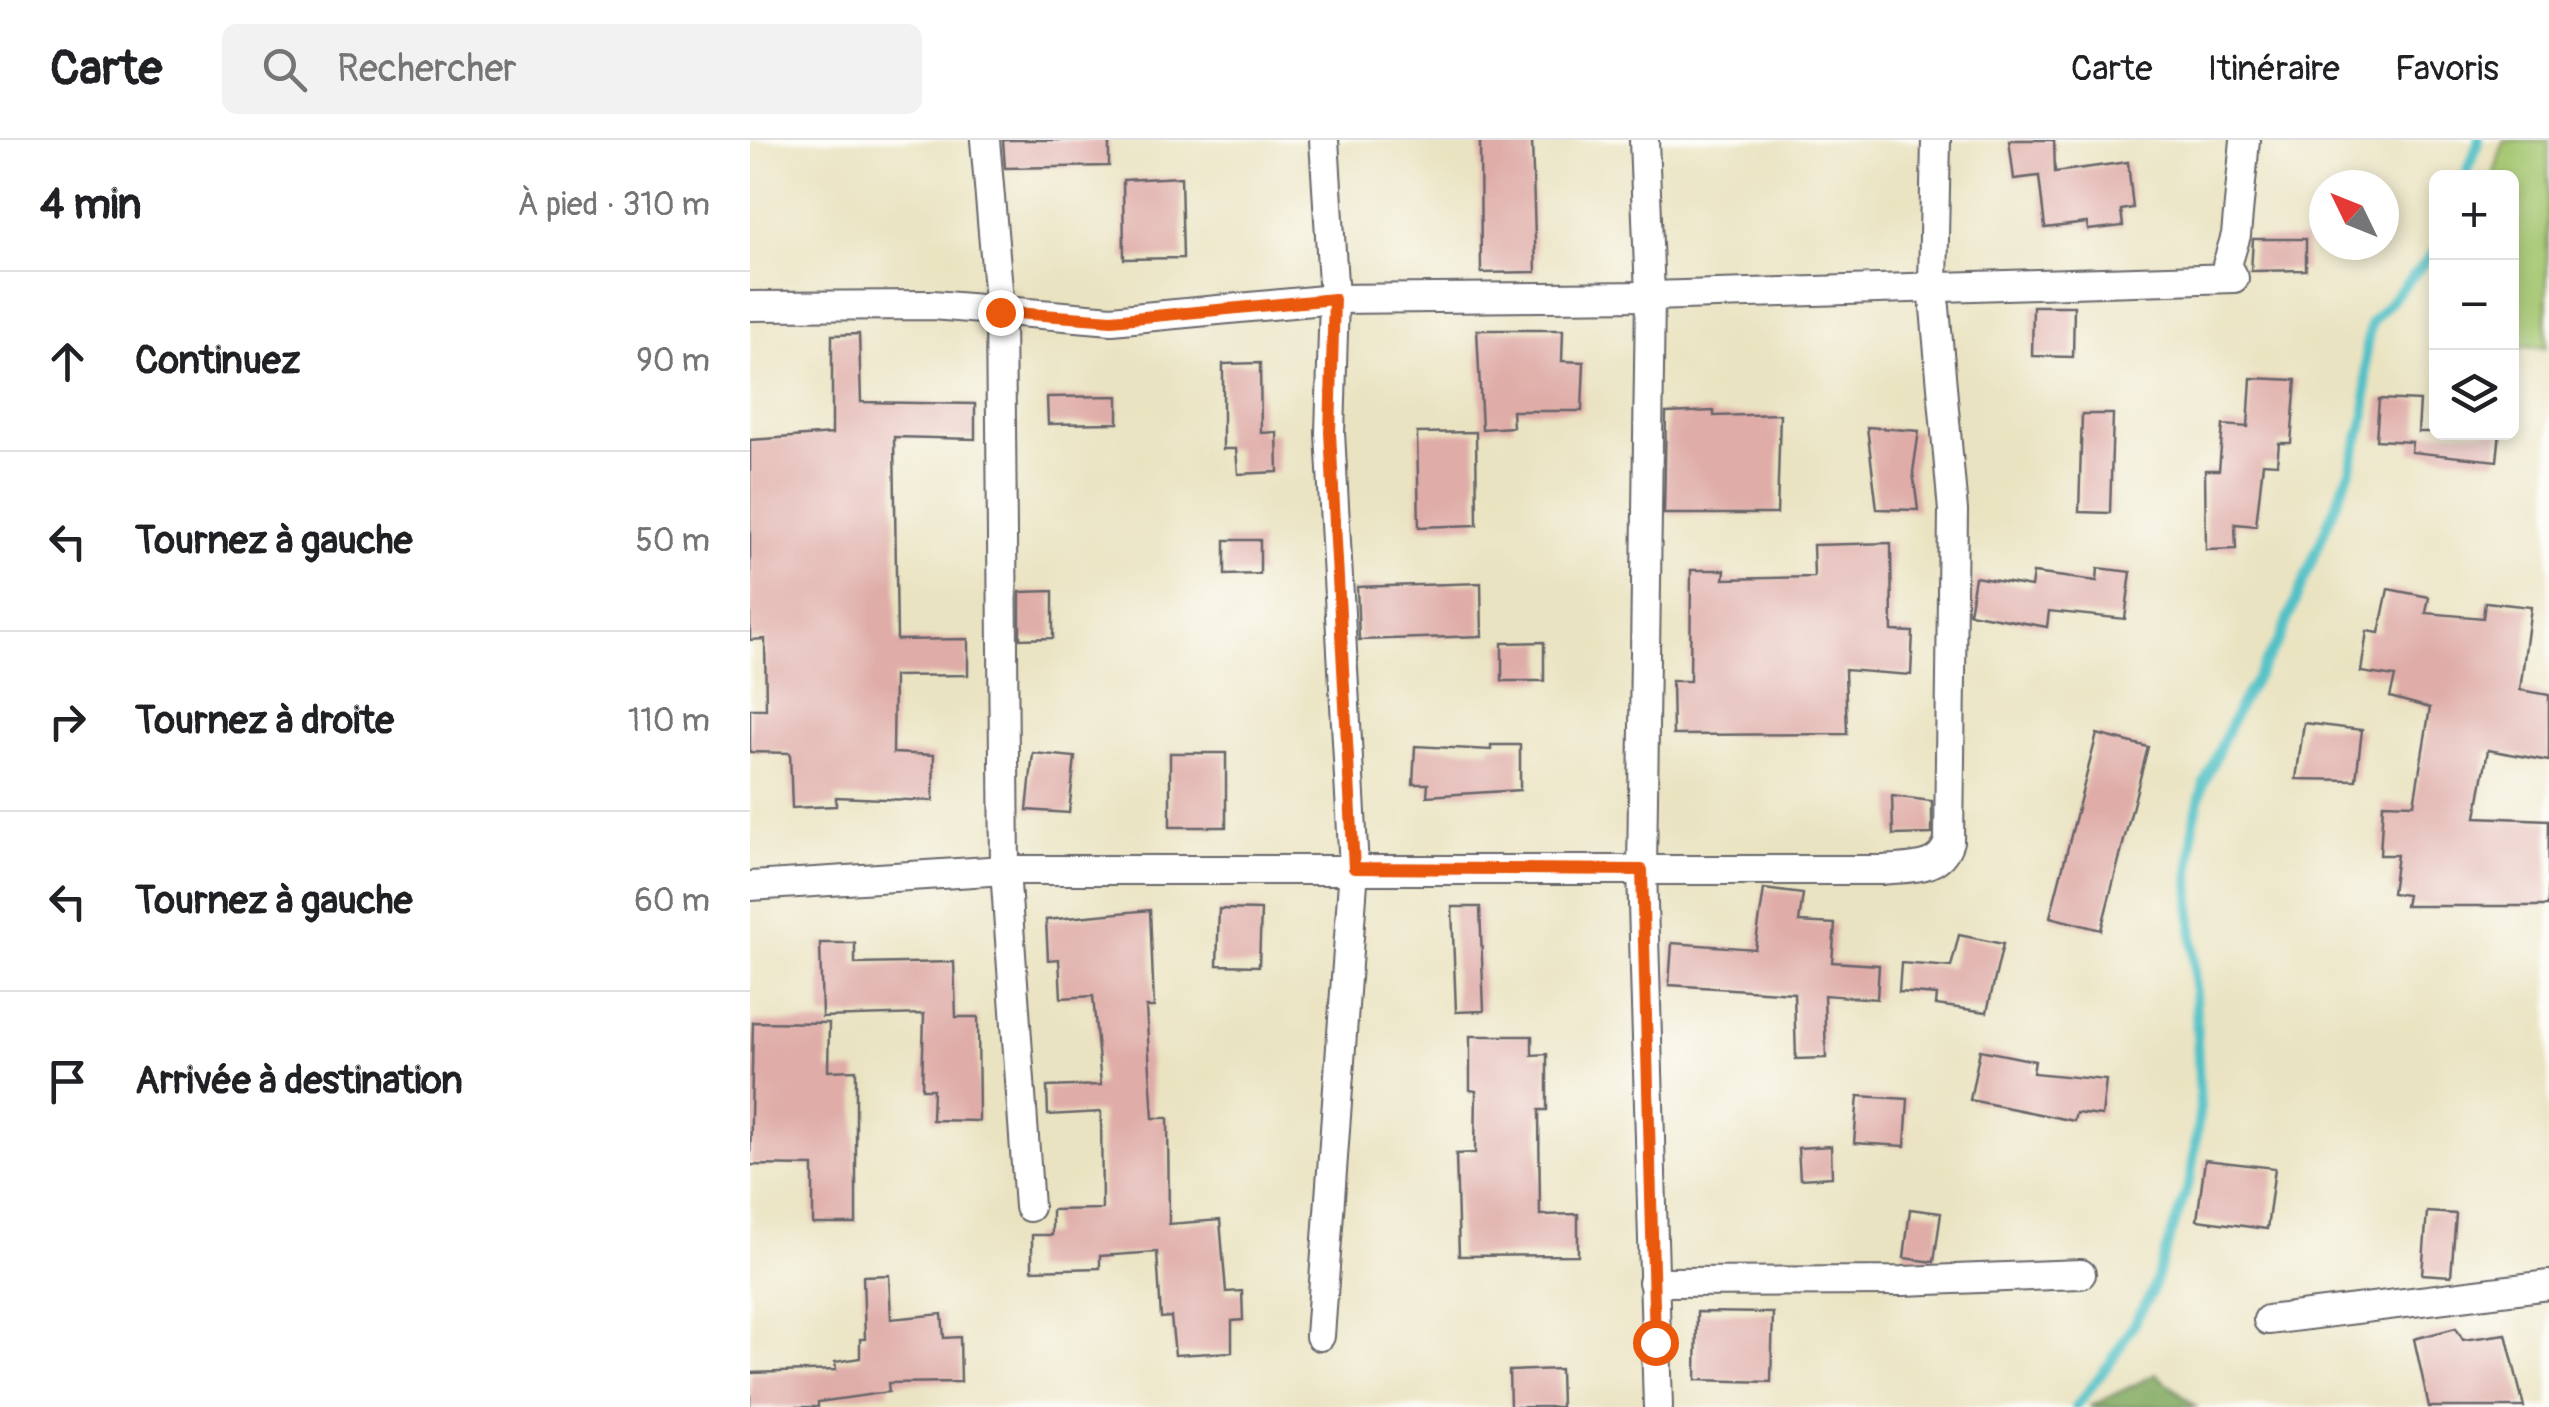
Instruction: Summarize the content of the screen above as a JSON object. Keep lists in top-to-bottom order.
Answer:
{
  "north": "top left",
  "page": {
    "header": "Carte",
    "search": "Rechercher",
    "nav": ["Carte", "Itinéraire", "Favoris"],
    "heading": ["4 min", "À pied · 310 m"],
    "map_buttons": ["+", "−"],
    "list": [
      ["Continuez", "90 m"],
      ["Tournez à gauche", "50 m"],
      ["Tournez à droite", "110 m"],
      ["Tournez à gauche", "60 m"],
      "Arrivée à destination"
    ]
  }
}
